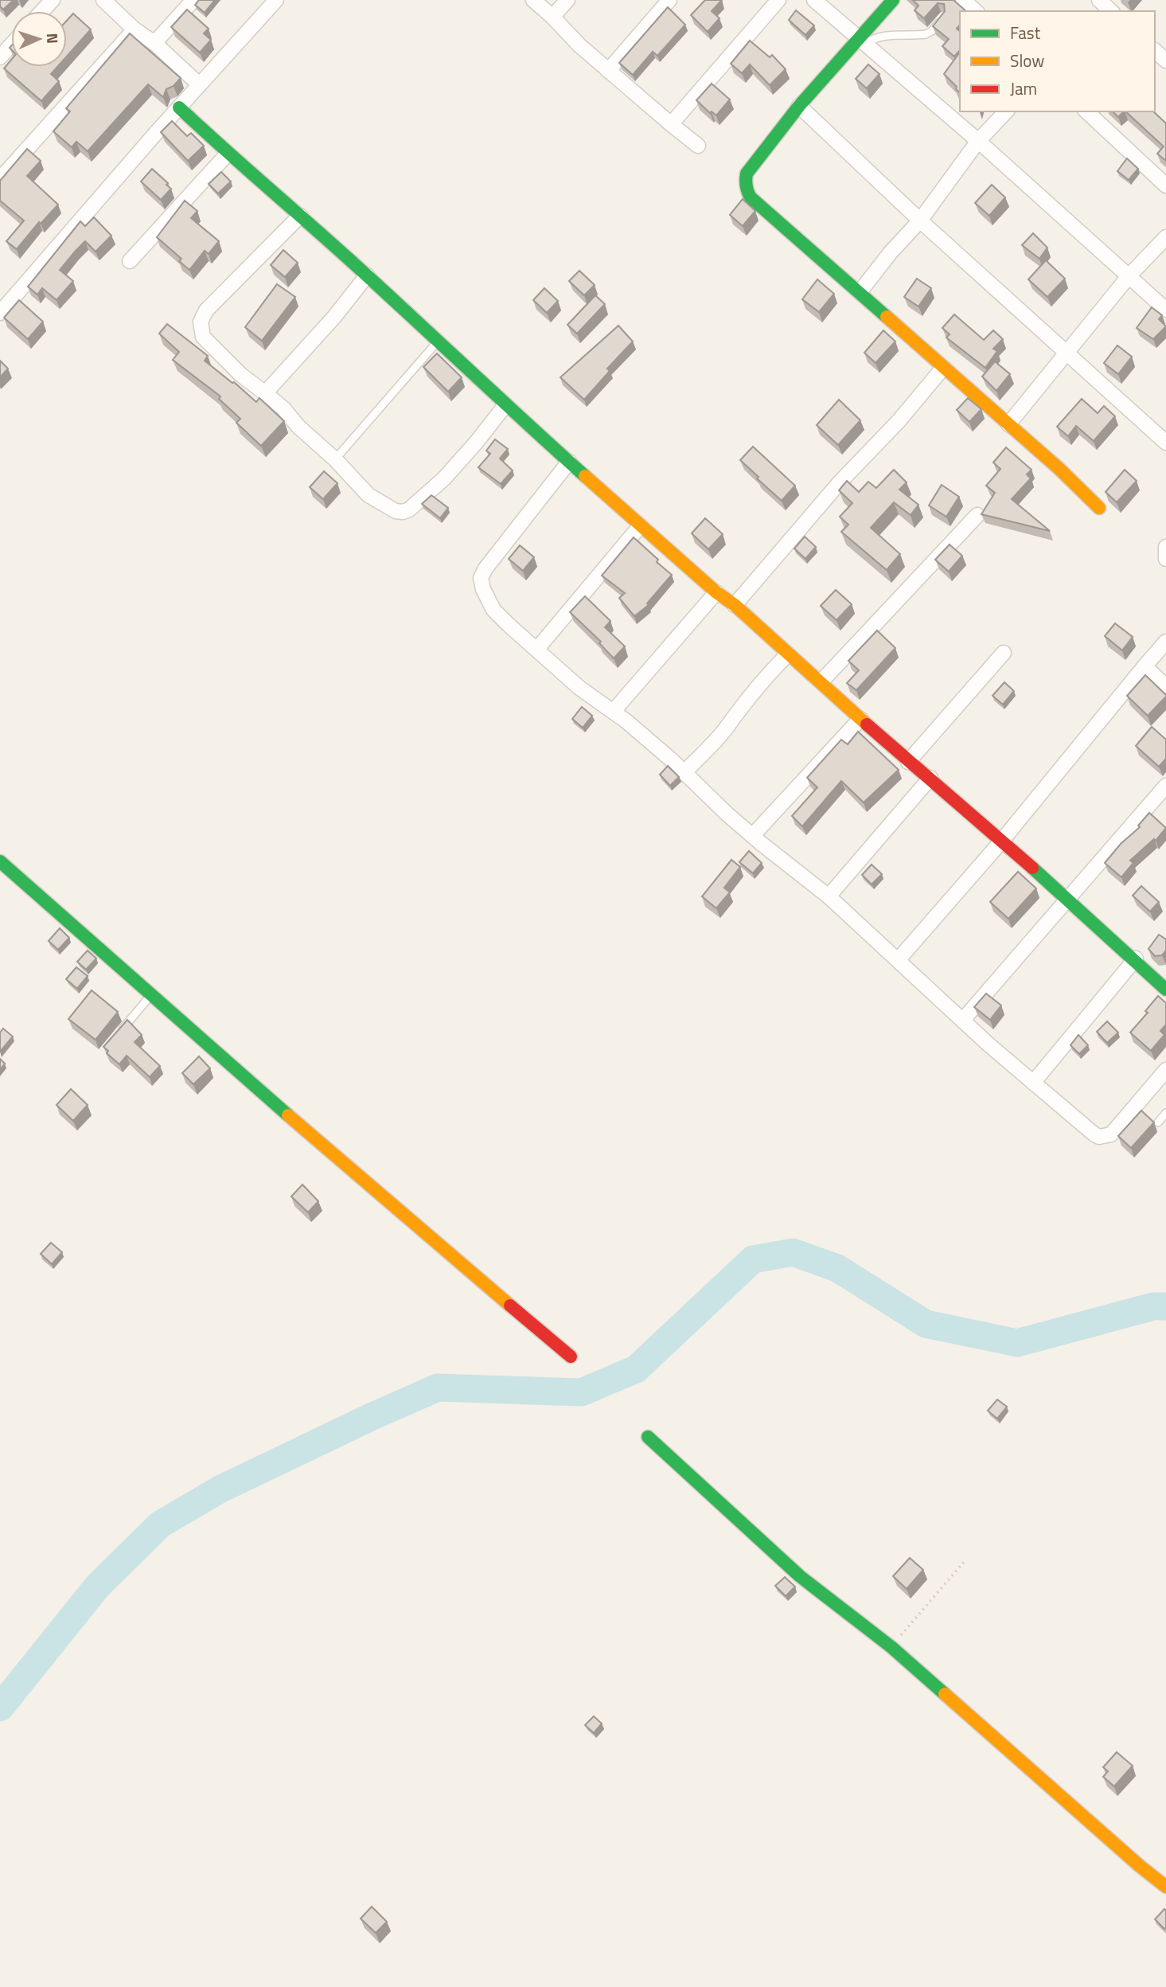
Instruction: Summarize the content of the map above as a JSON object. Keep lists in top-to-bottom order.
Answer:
{
  "legend": ["Fast", "Slow", "Jam"],
  "north": "right"
}
